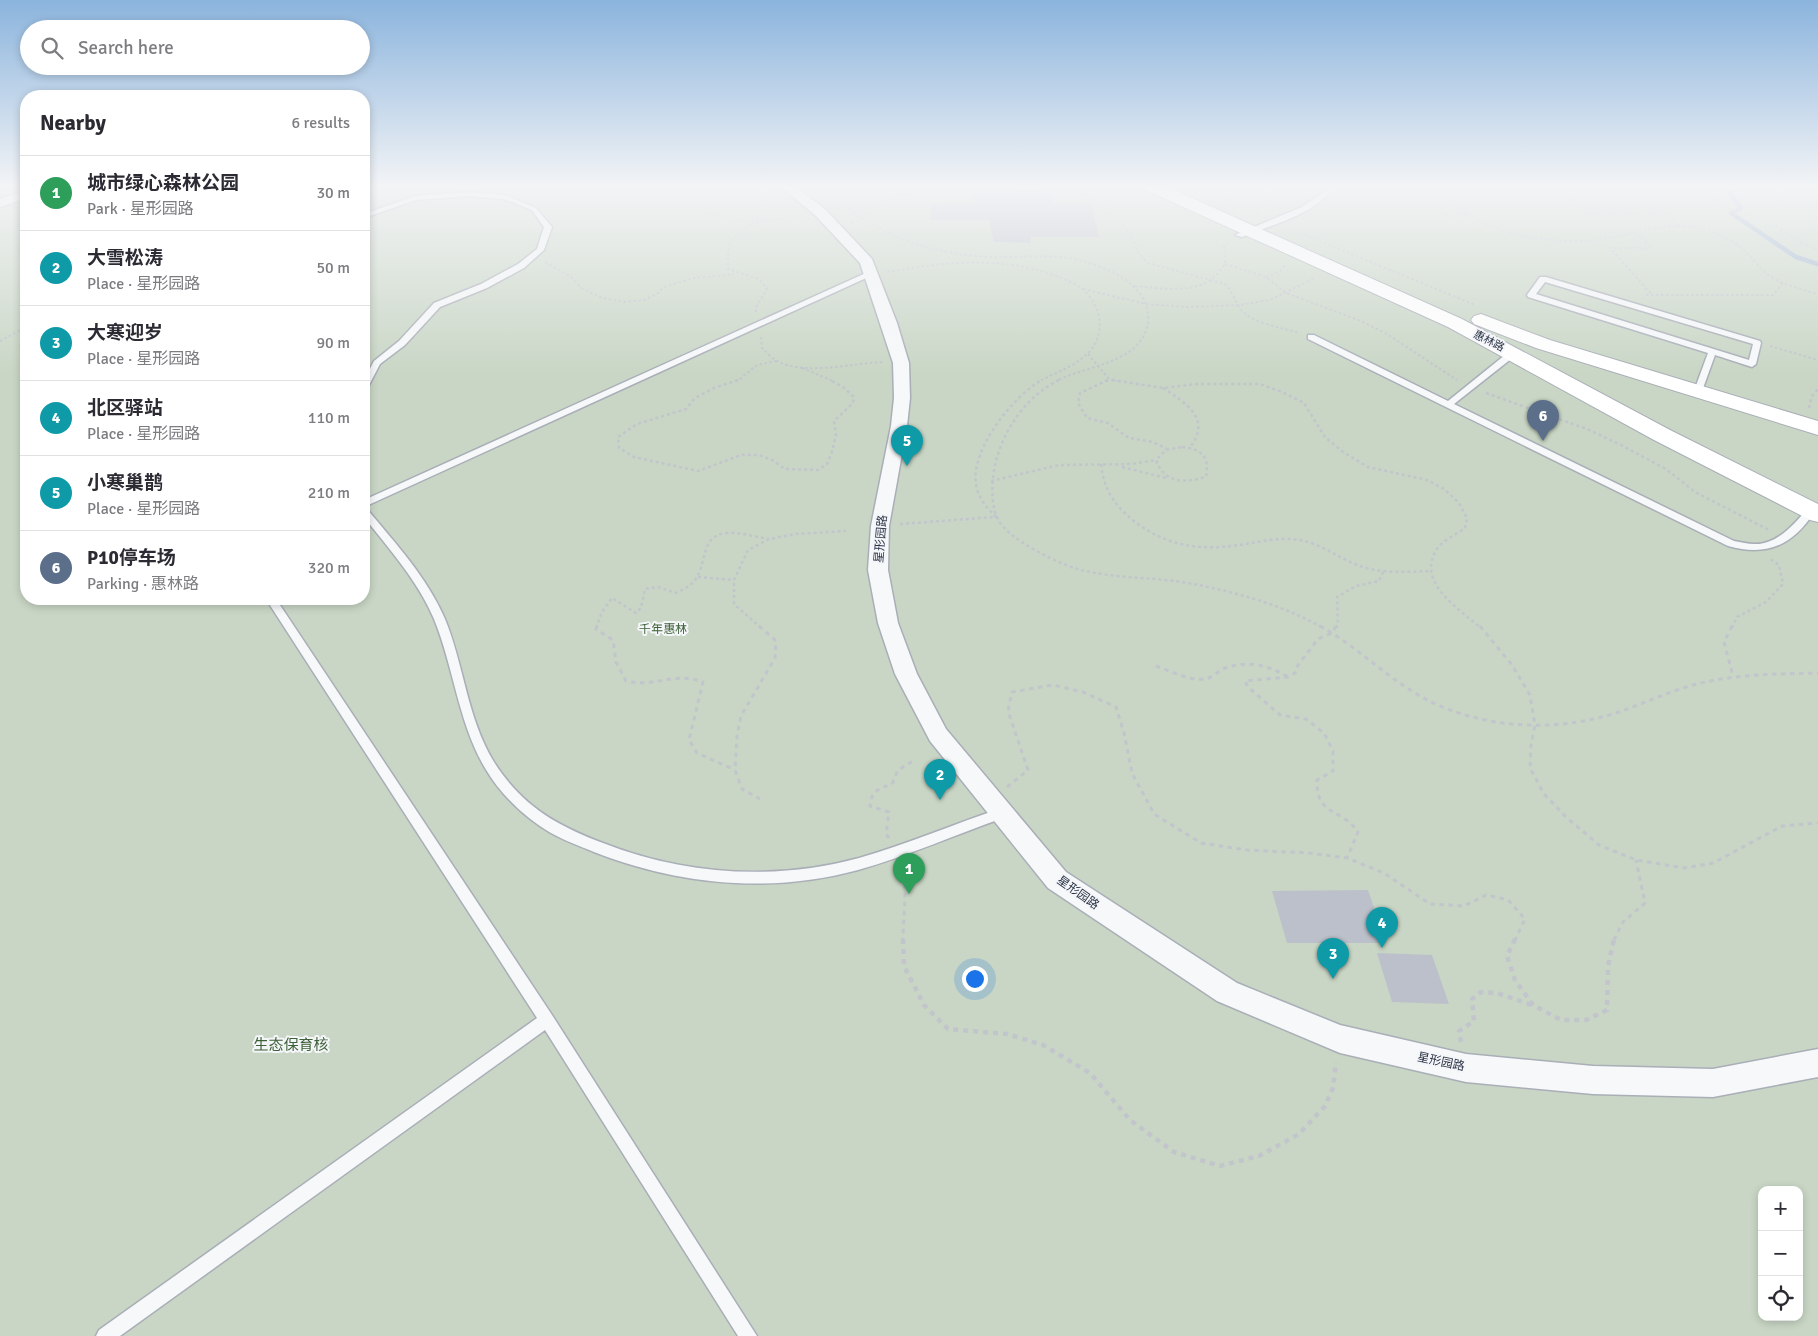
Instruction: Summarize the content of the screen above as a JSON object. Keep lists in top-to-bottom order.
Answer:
{
  "streets": {
    "main road": ["惠林路"],
    "street": ["星形园路"]
  },
  "parks": ["千年惠林", "生态保育核"],
  "page": {
    "search": "Search here",
    "heading": ["Nearby", "6 results"],
    "list": [
      {
        "mark": "1",
        "name": "城市绿心森林公园",
        "note": "Park · 星形园路",
        "value": "30 m"
      },
      {
        "mark": "2",
        "name": "大雪松涛",
        "note": "Place · 星形园路",
        "value": "50 m"
      },
      {
        "mark": "3",
        "name": "大寒迎岁",
        "note": "Place · 星形园路",
        "value": "90 m"
      },
      {
        "mark": "4",
        "name": "北区驿站",
        "note": "Place · 星形园路",
        "value": "110 m"
      },
      {
        "mark": "5",
        "name": "小寒巢鹊",
        "note": "Place · 星形园路",
        "value": "210 m"
      },
      {
        "mark": "6",
        "name": "P10停车场",
        "note": "Parking · 惠林路",
        "value": "320 m"
      }
    ],
    "pins": [
      "6",
      "5",
      "2",
      "1",
      "4",
      "3"
    ],
    "map_buttons": ["+", "−"]
  }
}
